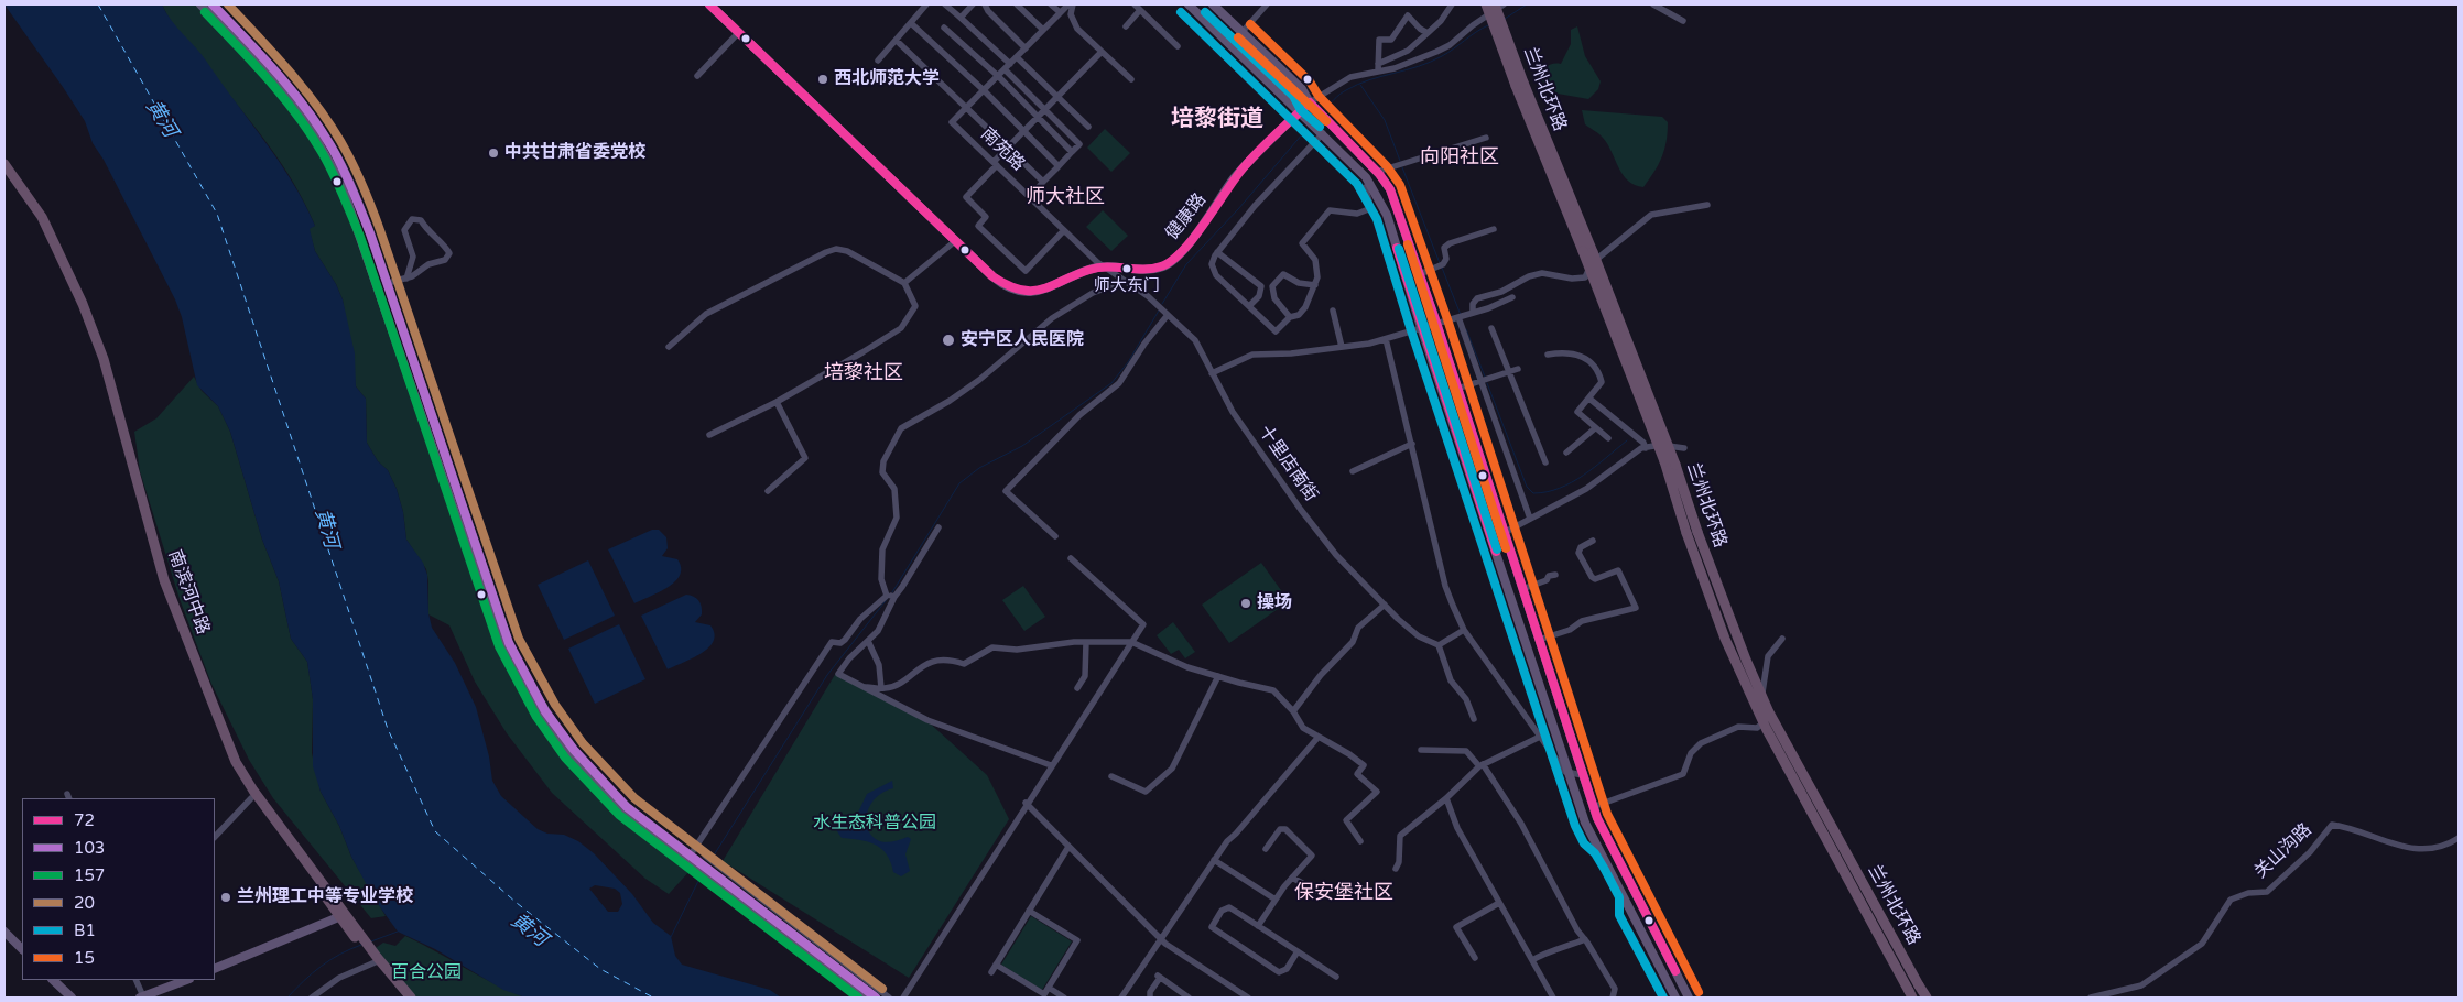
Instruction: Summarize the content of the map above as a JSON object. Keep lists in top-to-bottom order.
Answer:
{
  "streets": {
    "highway": ["兰州北环路", "南滨河中路"],
    "main road": ["健康路"],
    "street": ["南苑路", "十里店南街", "关山沟路"]
  },
  "crossings": [
    ["南苑路", "健康路"],
    ["南苑路", "十里店南街"],
    ["健康路", "十里店南街"]
  ],
  "districts": [
    "培黎街道",
    "向阳社区",
    "师大社区",
    "培黎社区",
    "保安堡社区"
  ],
  "water": ["黄河"],
  "parks": ["水生态科普公园", "百合公园"],
  "places": [
    "西北师范大学",
    "中共甘肃省委党校",
    "师大东门",
    "安宁区人民医院",
    "操场",
    "兰州理工中等专业学校"
  ],
  "lines": [
    "transit line 72",
    "transit line 103",
    "transit line 20",
    "transit line 157",
    "transit line B1",
    "transit line 15"
  ],
  "legend": [
    "72",
    "103",
    "157",
    "20",
    "B1",
    "15"
  ]
}
